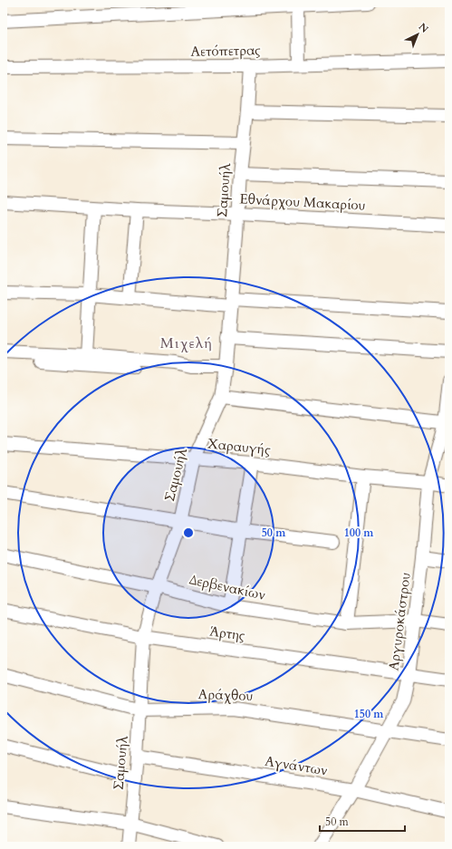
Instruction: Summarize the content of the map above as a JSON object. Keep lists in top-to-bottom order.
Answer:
{
  "streets": {
    "street": [
      "Αετόπετρας",
      "Σαμουήλ",
      "Εθνάρχου Μακαρίου",
      "Χαραυγής",
      "Δερβενακίων",
      "Αργυροκάστρου",
      "Άρτης",
      "Αράχθου",
      "Αγνάντων"
    ]
  },
  "crossings": [
    ["Αετόπετρας", "Σαμουήλ"],
    ["Σαμουήλ", "Εθνάρχου Μακαρίου"],
    ["Σαμουήλ", "Χαραυγής"],
    ["Σαμουήλ", "Δερβενακίων"],
    ["Σαμουήλ", "Άρτης"],
    ["Σαμουήλ", "Αράχθου"],
    ["Σαμουήλ", "Αγνάντων"],
    ["Χαραυγής", "Αργυροκάστρου"],
    ["Δερβενακίων", "Αργυροκάστρου"],
    ["Αργυροκάστρου", "Άρτης"],
    ["Αργυροκάστρου", "Αράχθου"],
    ["Αργυροκάστρου", "Αγνάντων"]
  ],
  "districts": ["Μιχελή"],
  "scale_bar": "50 m",
  "north": "top right",
  "rings": ["50 m", "100 m", "150 m"]
}
